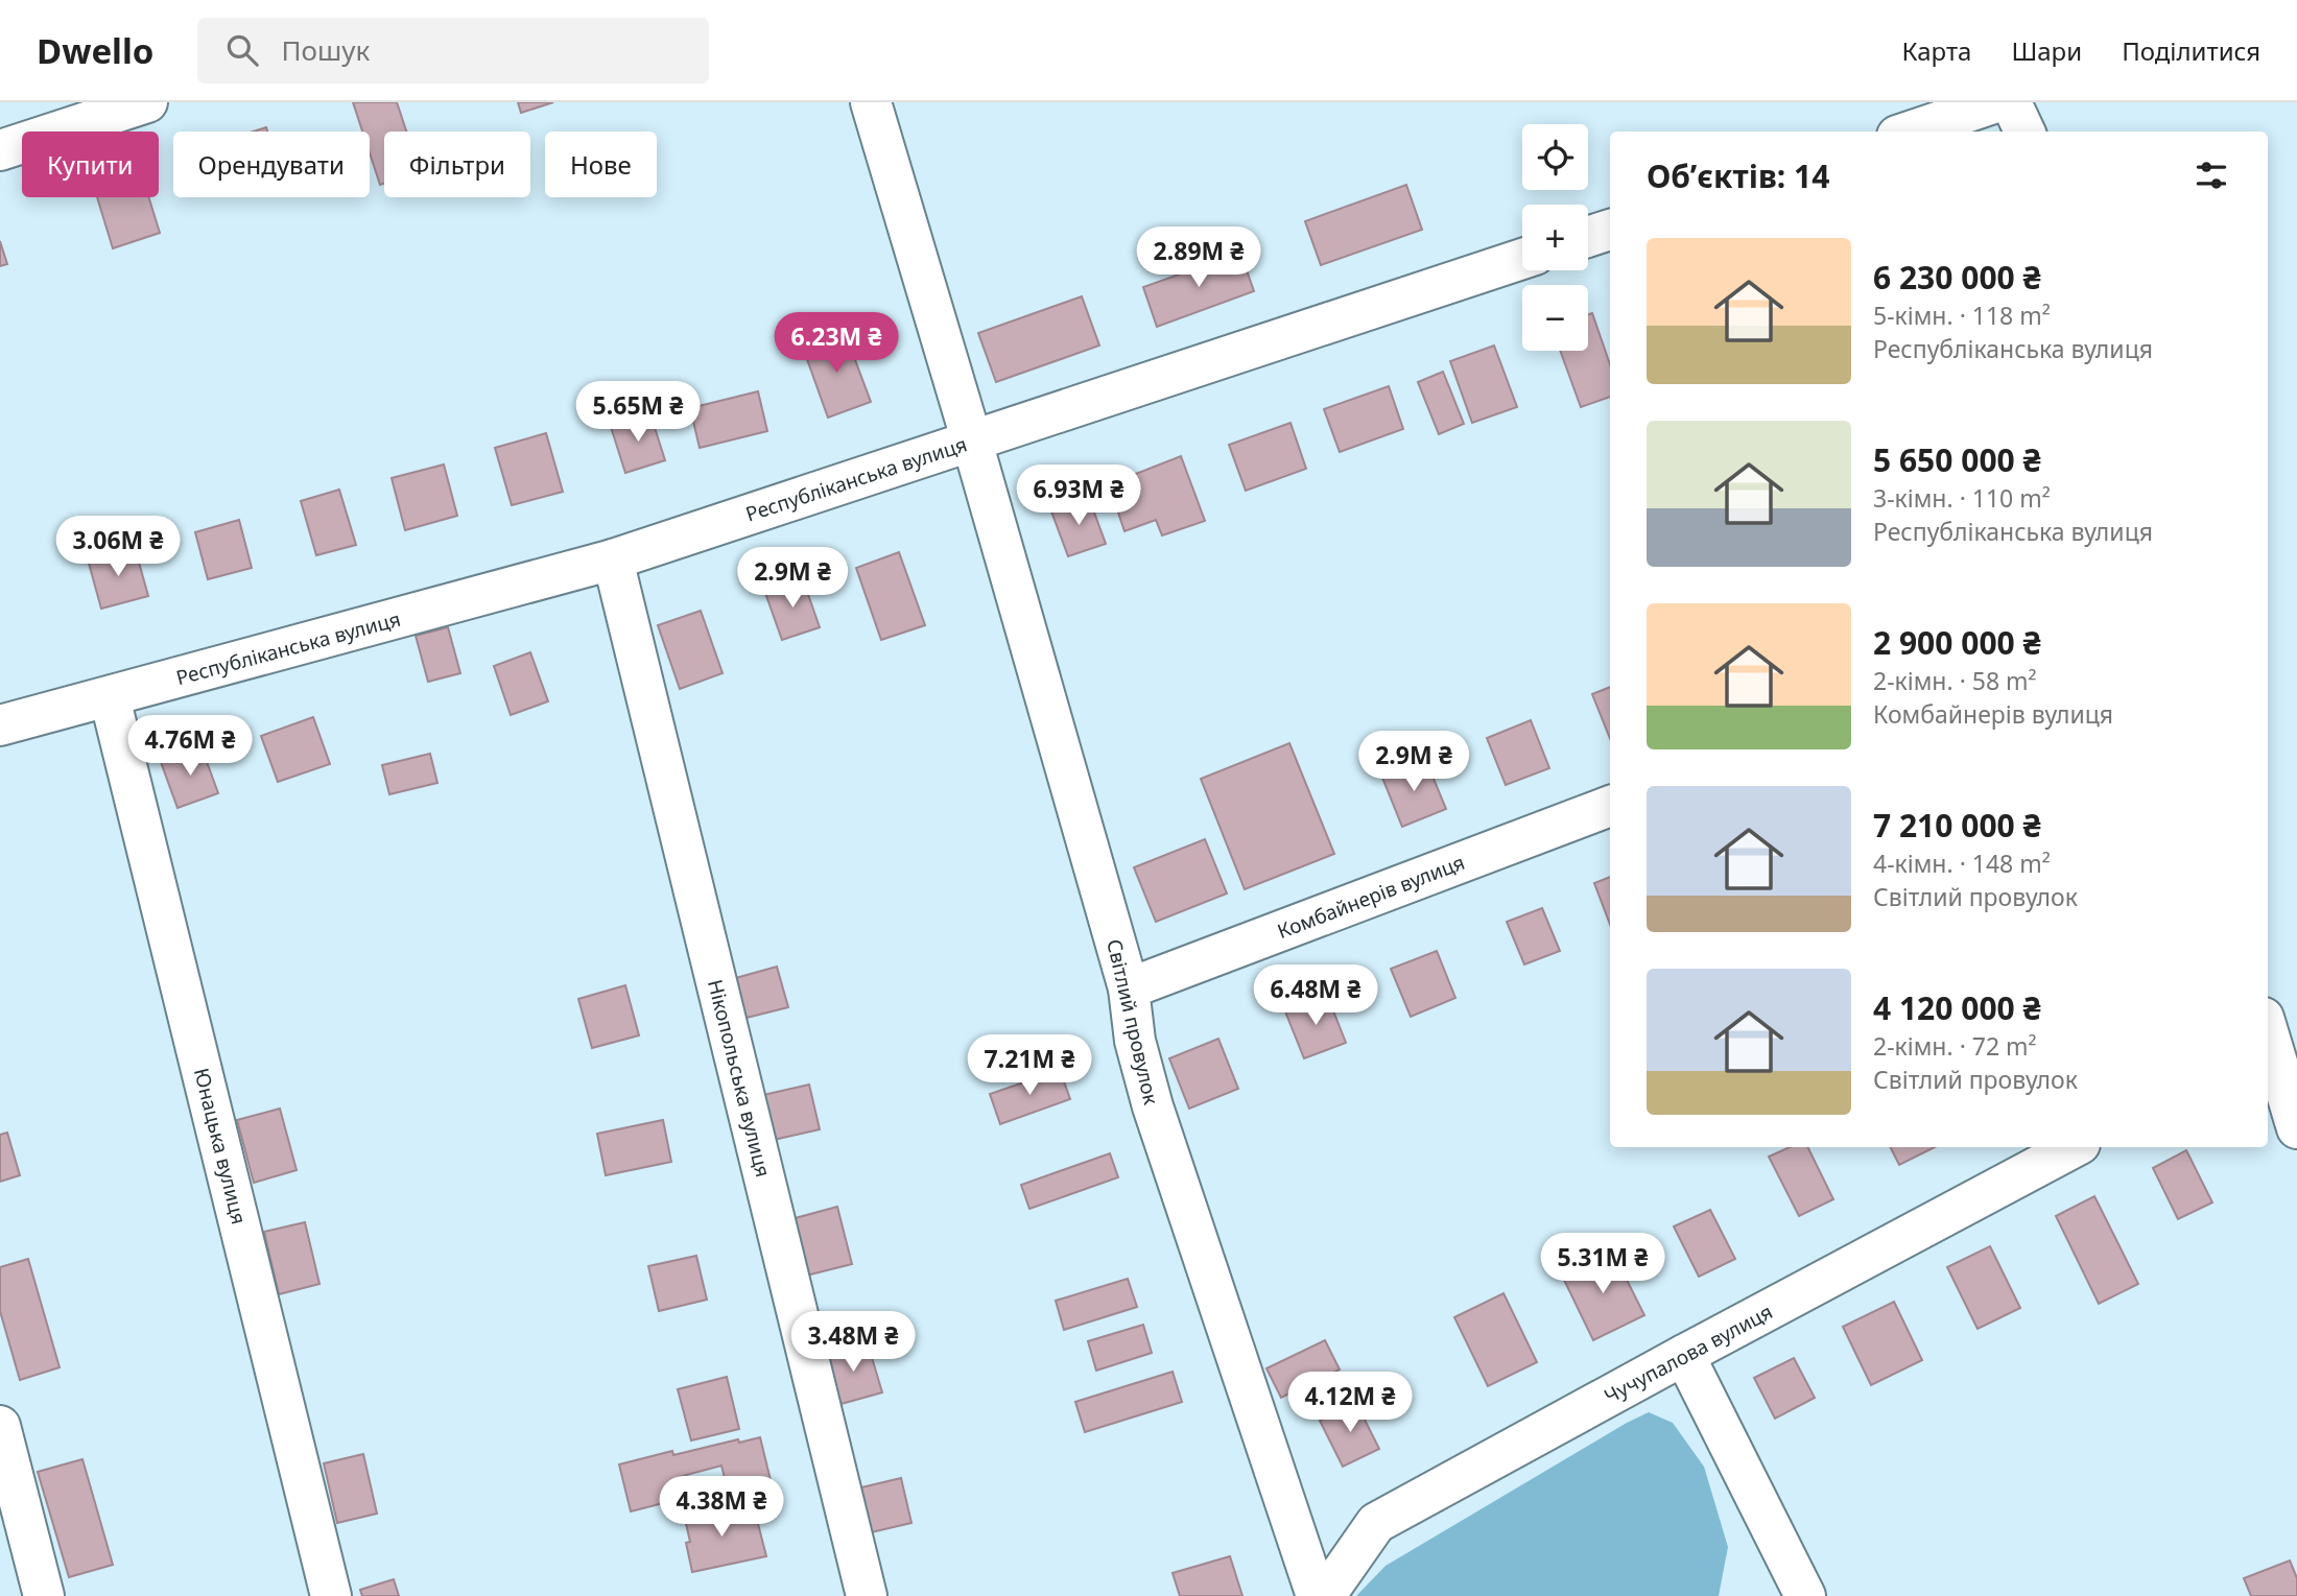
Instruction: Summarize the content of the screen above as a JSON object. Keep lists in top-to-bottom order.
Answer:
{
  "streets": {
    "street": [
      "Республіканська вулиця",
      "Комбайнерів вулиця",
      "Світлий провулок",
      "Нікопольська вулиця",
      "Юнацька вулиця",
      "Чучупалова вулиця"
    ]
  },
  "crossings": [
    ["Республіканська вулиця", "Світлий провулок"],
    ["Республіканська вулиця", "Нікопольська вулиця"],
    ["Республіканська вулиця", "Юнацька вулиця"],
    ["Комбайнерів вулиця", "Світлий провулок"]
  ],
  "page": {
    "header": "Dwello",
    "search": "Пошук",
    "nav": ["Карта", "Шари", "Поділитися"],
    "map_buttons": ["+", "−"],
    "chip": [
      "Купити",
      "Орендувати",
      "Фільтри",
      "Нове"
    ],
    "heading": "Об’єктів: 14",
    "list": [
      {
        "name": "6 230 000 ₴",
        "note": "5-кімн. · 118 m² · Республіканська вулиця"
      },
      {
        "name": "5 650 000 ₴",
        "note": "3-кімн. · 110 m² · Республіканська вулиця"
      },
      {
        "name": "2 900 000 ₴",
        "note": "2-кімн. · 58 m² · Комбайнерів вулиця"
      },
      {
        "name": "7 210 000 ₴",
        "note": "4-кімн. · 148 m² · Світлий провулок"
      },
      {
        "name": "4 120 000 ₴",
        "note": "2-кімн. · 72 m² · Світлий провулок"
      }
    ],
    "price": [
      "2.89M ₴",
      "6.23M ₴",
      "5.65M ₴",
      "6.93M ₴",
      "3.06M ₴",
      "2.9M ₴",
      "4.76M ₴",
      "2.9M ₴",
      "6.48M ₴",
      "7.21M ₴",
      "5.31M ₴",
      "3.48M ₴",
      "4.12M ₴",
      "4.38M ₴"
    ]
  }
}
